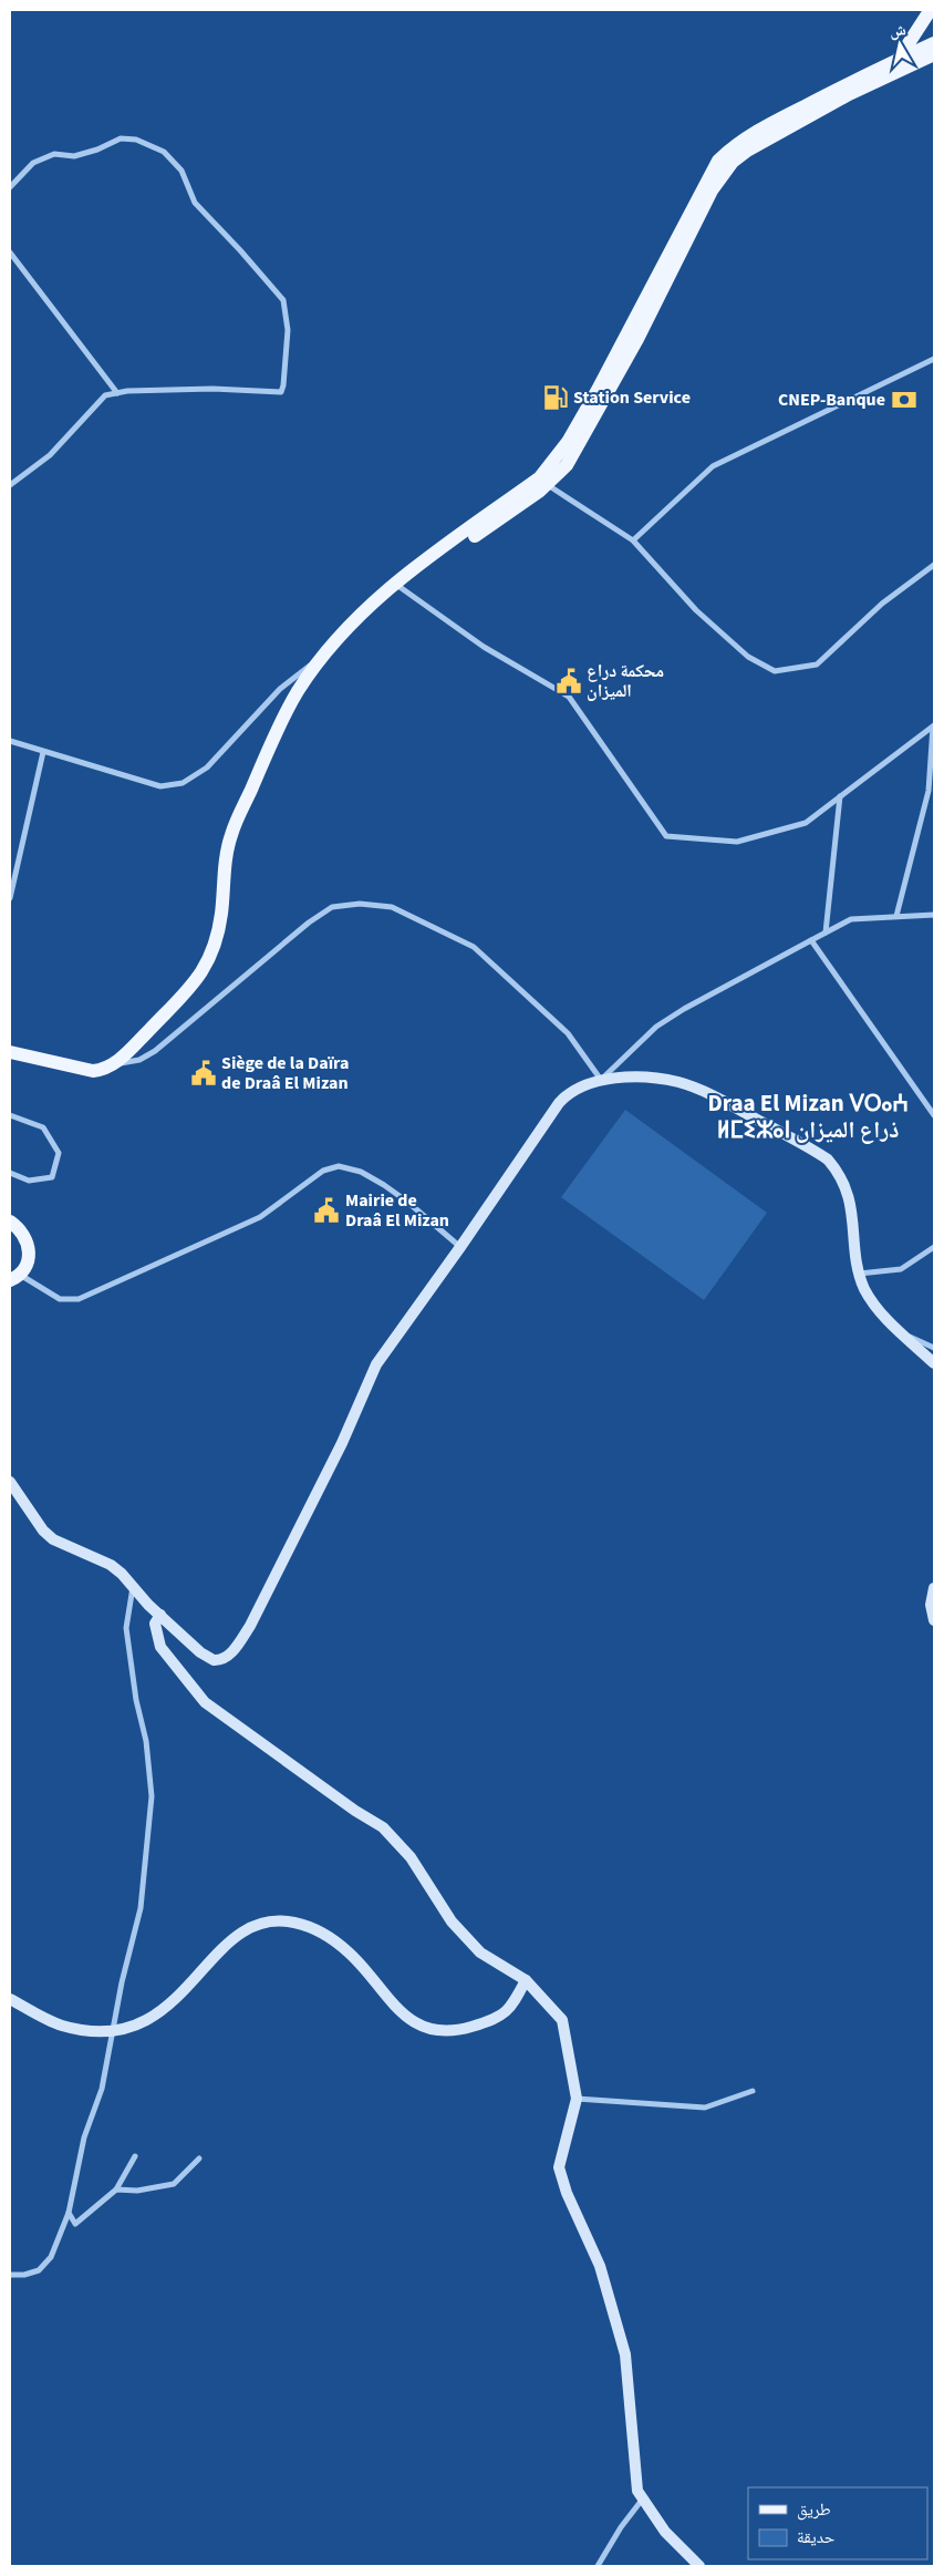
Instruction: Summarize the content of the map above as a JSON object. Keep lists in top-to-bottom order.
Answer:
{
  "districts": ["Draa El Mizan ⴸⵔⴰⵄ ⵍⵎⵉⵣⴰⵏ ذراع الميزان"],
  "places": {
    "fuel station": ["Station Service"],
    "bank": ["CNEP-Banque"],
    "public building": ["محكمة دراع الميزان", "Siège de la Daïra de Draâ El Mizan", "Mairie de Draâ El Mizan"]
  },
  "legend": ["طريق", "حديقة"],
  "north": "top"
}
